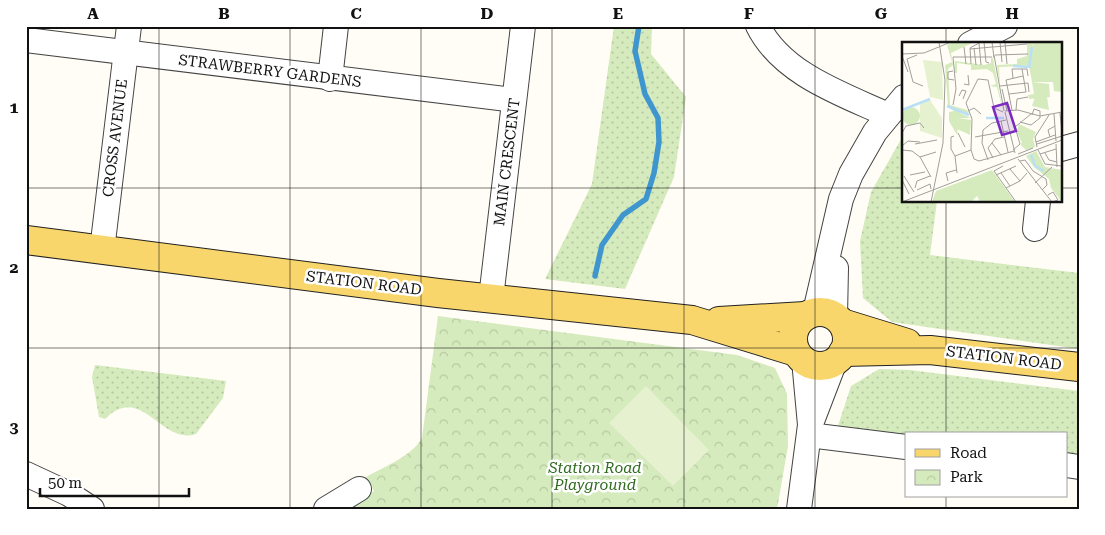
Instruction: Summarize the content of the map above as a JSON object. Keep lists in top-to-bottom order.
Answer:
{
  "streets": {
    "main road": ["STATION ROAD"],
    "street": ["STRAWBERRY GARDENS", "CROSS AVENUE", "MAIN CRESCENT"]
  },
  "crossings": [
    ["STRAWBERRY GARDENS", "CROSS AVENUE"],
    ["STRAWBERRY GARDENS", "MAIN CRESCENT"],
    ["CROSS AVENUE", "STATION ROAD"],
    ["MAIN CRESCENT", "STATION ROAD"]
  ],
  "parks": ["Station Road Playground"],
  "legend": ["Road", "Park"],
  "scale_bar": "50 m",
  "grid": {
    "columns": [
      "A",
      "B",
      "C",
      "D",
      "E",
      "F",
      "G",
      "H"
    ],
    "rows": ["1", "2", "3"]
  }
}
